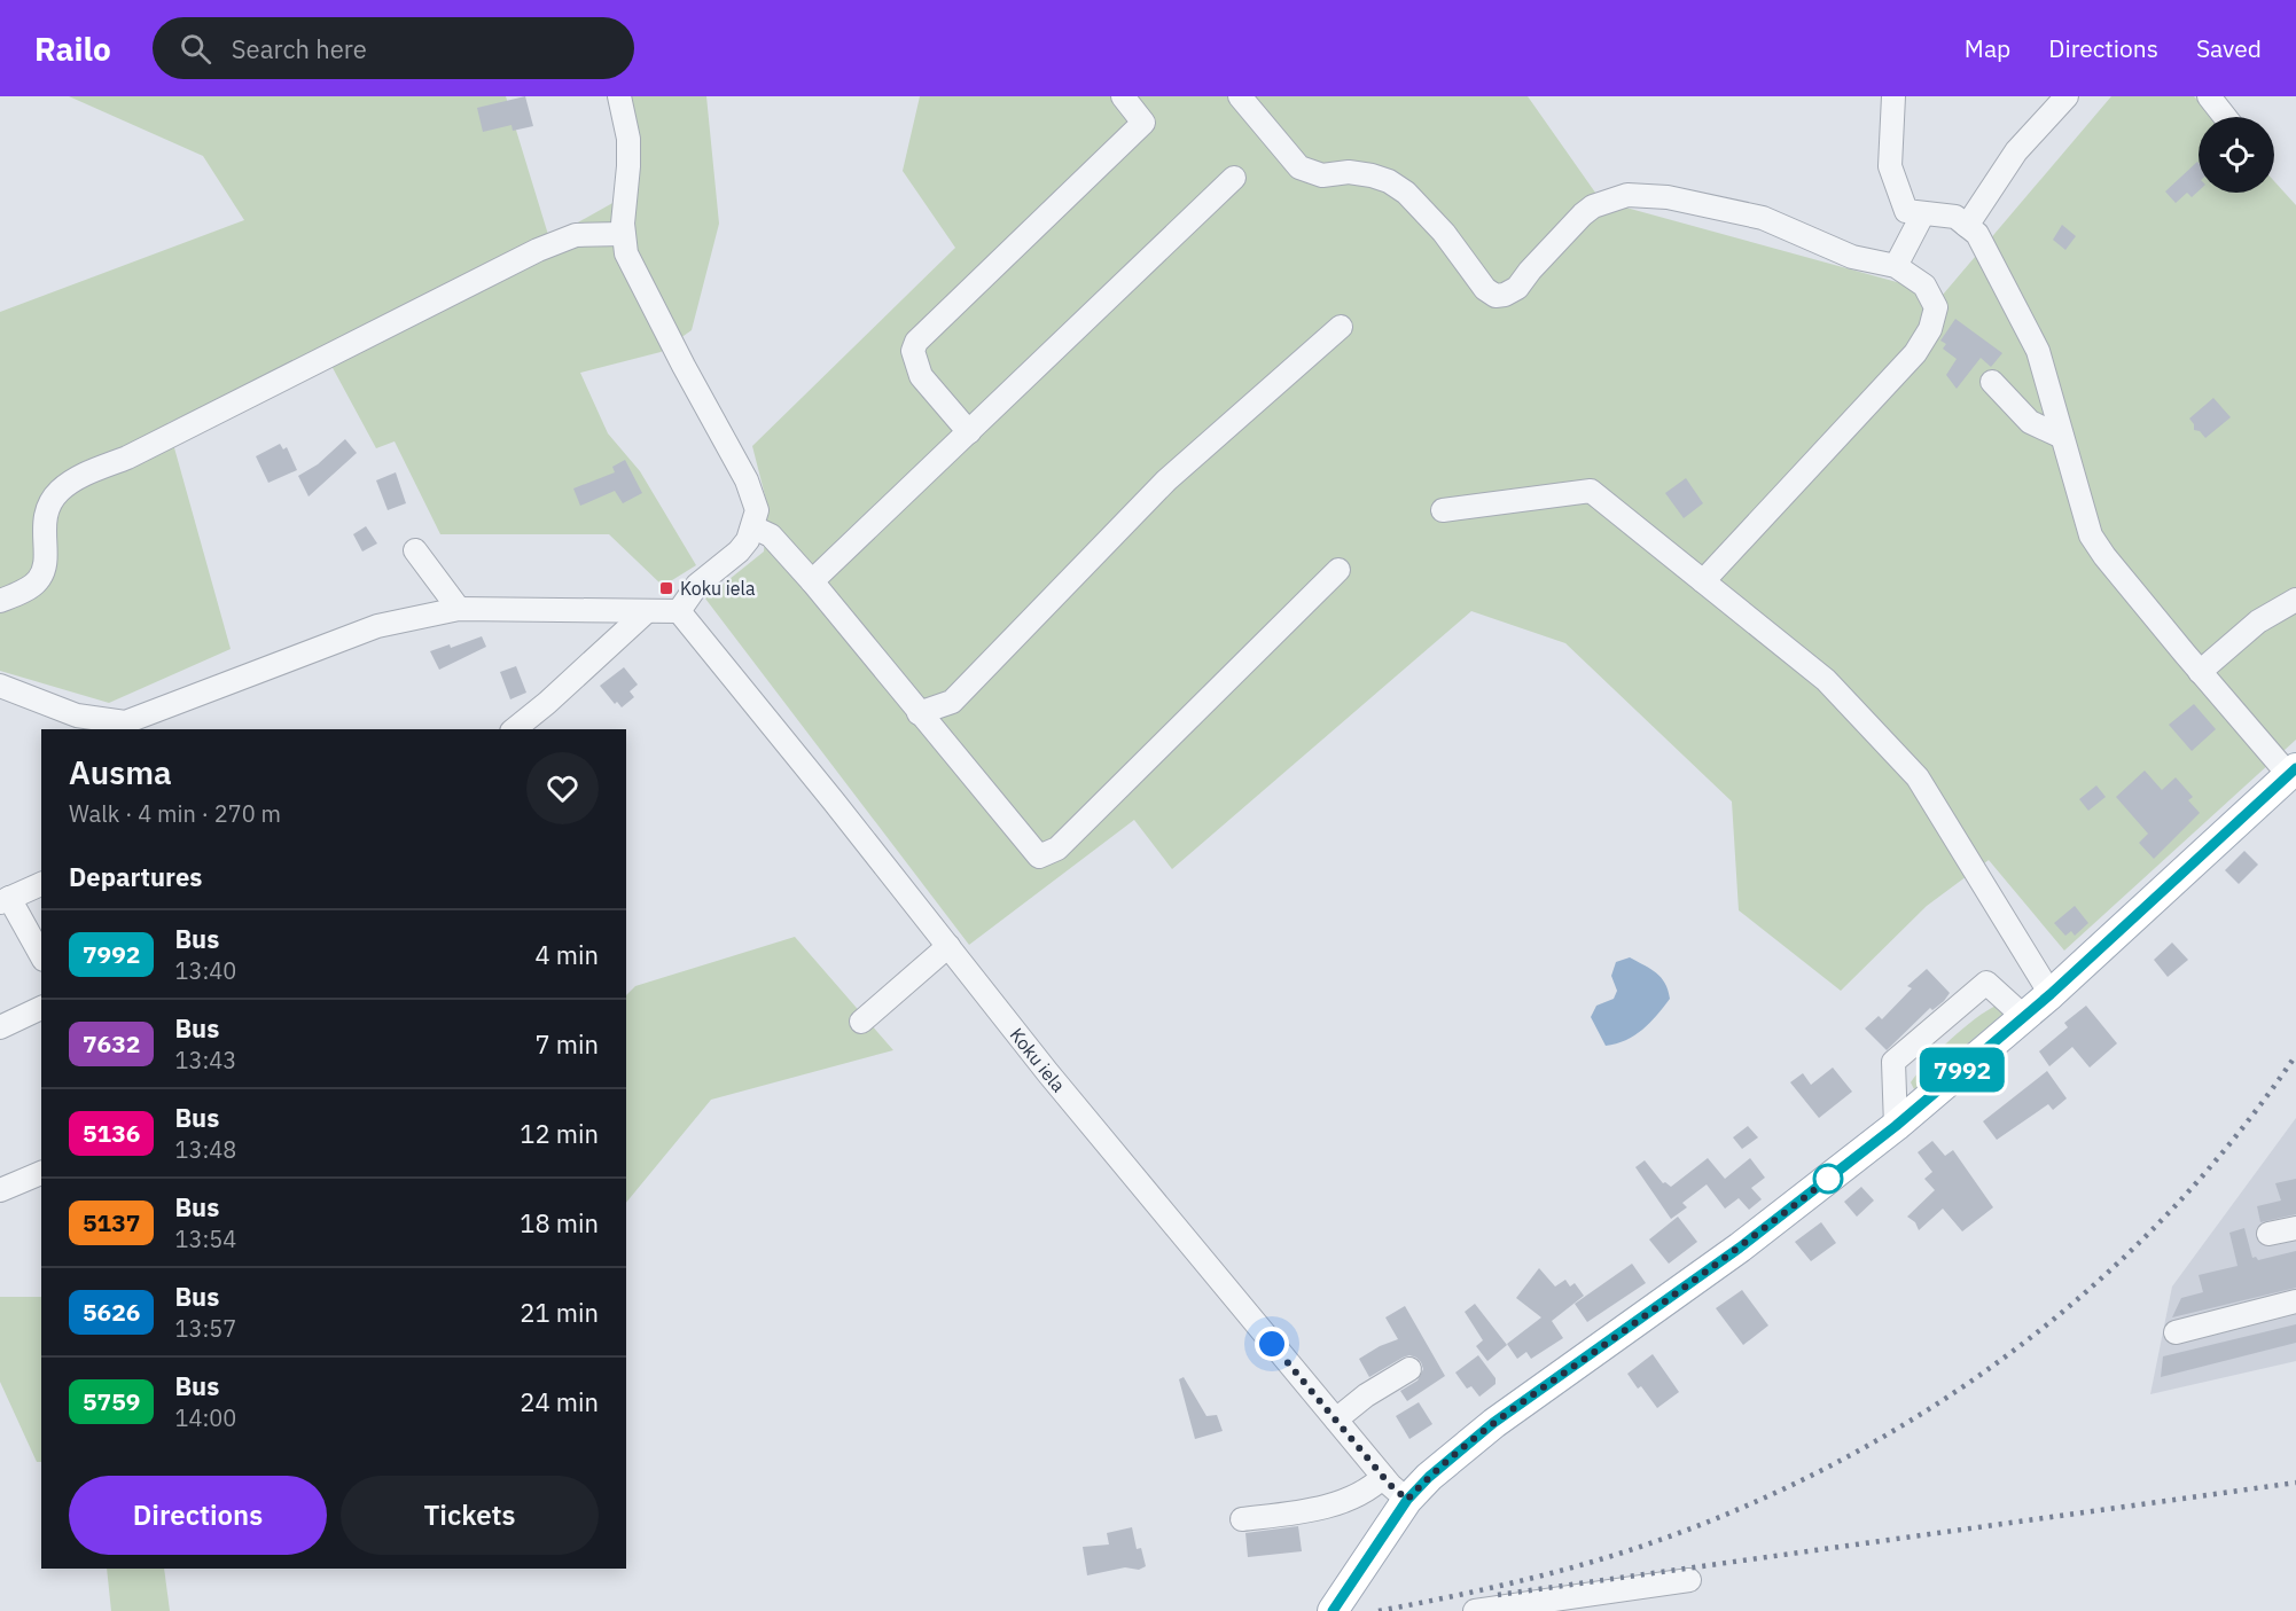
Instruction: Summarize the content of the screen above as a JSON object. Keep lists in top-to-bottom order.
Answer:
{
  "streets": {
    "street": ["Koku iela"]
  },
  "places": {
    "transit": ["Koku iela"]
  },
  "lines": ["bus line 7992"],
  "page": {
    "header": "Railo",
    "search": "Search here",
    "nav": ["Map", "Directions", "Saved"],
    "on_map": "7992",
    "heading": [
      ["Ausma", "Walk · 4 min · 270 m"],
      "Departures"
    ],
    "list": [
      {
        "mark": "7992",
        "name": "Bus",
        "note": "13:40",
        "value": "4 min"
      },
      {
        "mark": "7632",
        "name": "Bus",
        "note": "13:43",
        "value": "7 min"
      },
      {
        "mark": "5136",
        "name": "Bus",
        "note": "13:48",
        "value": "12 min"
      },
      {
        "mark": "5137",
        "name": "Bus",
        "note": "13:54",
        "value": "18 min"
      },
      {
        "mark": "5626",
        "name": "Bus",
        "note": "13:57",
        "value": "21 min"
      },
      {
        "mark": "5759",
        "name": "Bus",
        "note": "14:00",
        "value": "24 min"
      }
    ],
    "buttons": ["Directions", "Tickets"]
  }
}
